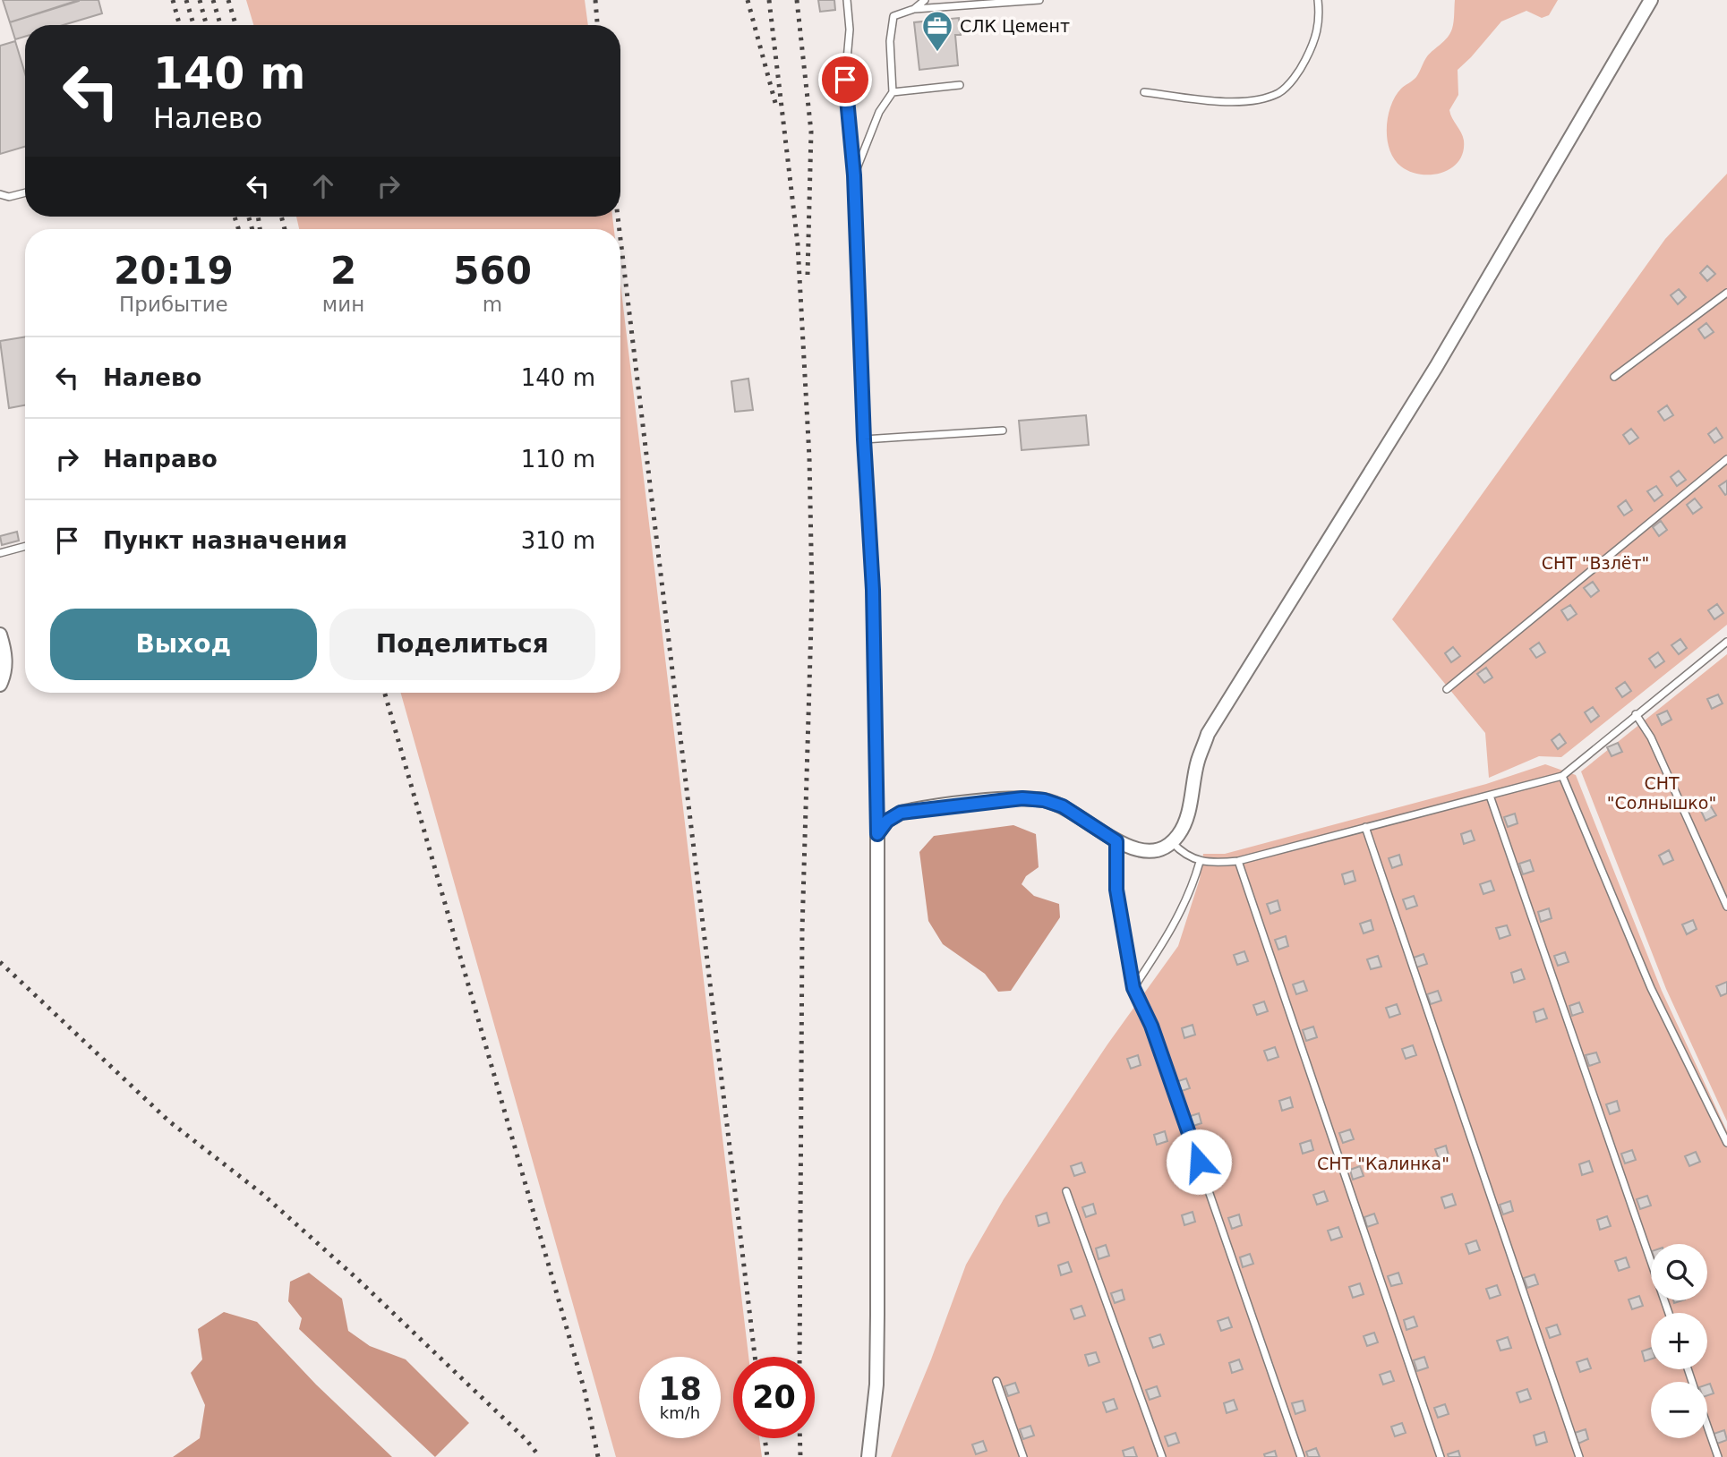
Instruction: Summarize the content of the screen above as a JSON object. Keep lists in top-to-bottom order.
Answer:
{
  "parks": ["СНТ \"Взлёт\"", "СНТ \"Солнышко\"", "СНТ \"Калинка\""],
  "places": {
    "office": ["СЛК Цемент"]
  },
  "page": {
    "turn": ["140 m", "Налево"],
    "eta": [
      "20:19",
      "Прибытие",
      "2",
      "мин",
      "560",
      "m"
    ],
    "list": [
      {
        "name": "Налево",
        "value": "140 m"
      },
      {
        "name": "Направо",
        "value": "110 m"
      },
      {
        "name": "Пункт назначения",
        "value": "310 m"
      }
    ],
    "buttons": ["Выход", "Поделиться"],
    "map_buttons": ["+", "−"],
    "speed": "18 km/h",
    "limit": "20"
  }
}
